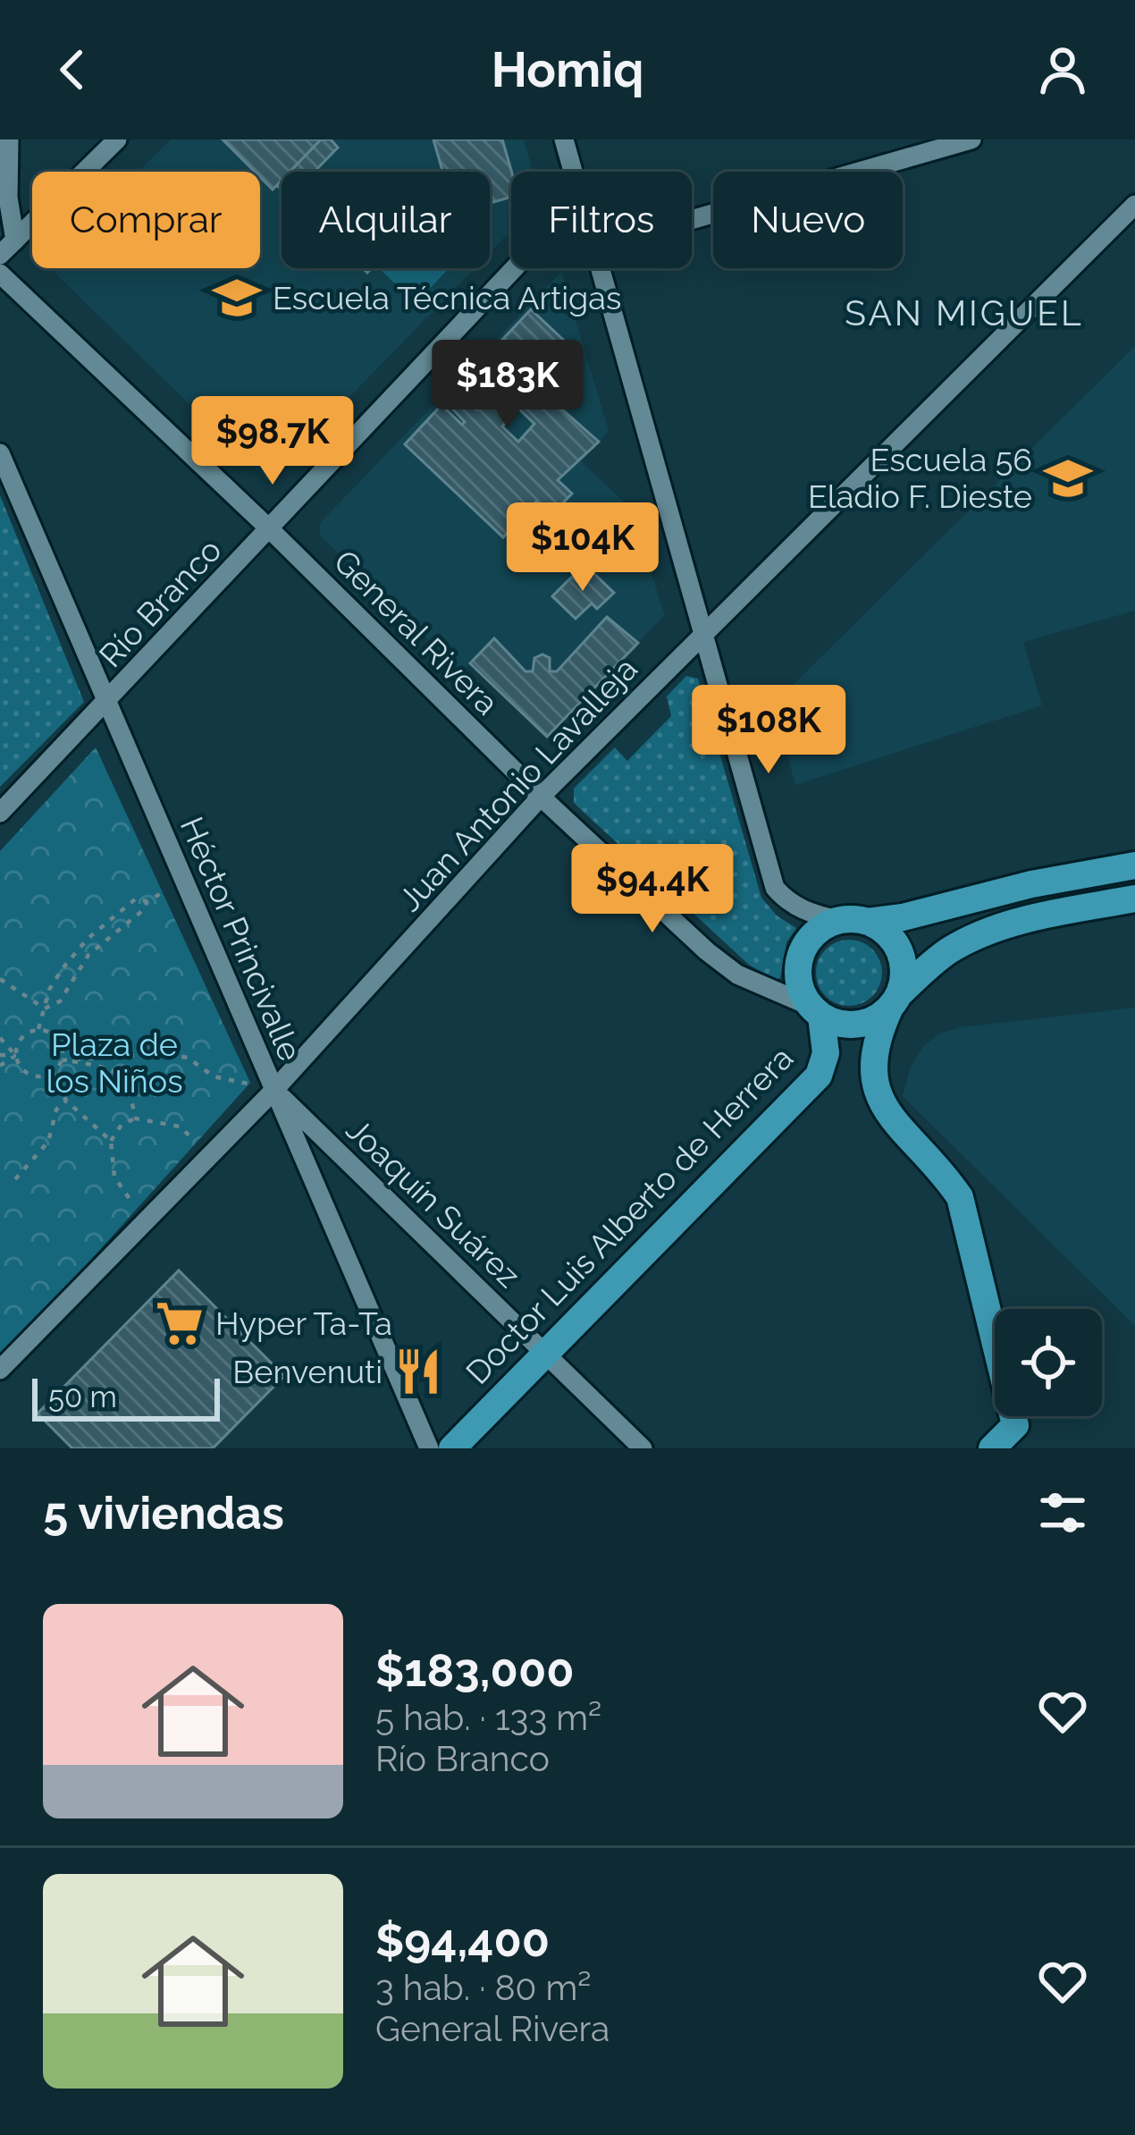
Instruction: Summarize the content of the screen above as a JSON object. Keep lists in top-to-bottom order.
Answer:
{
  "streets": {
    "main road": ["Doctor Luis Alberto de Herrera"],
    "street": [
      "Río Branco",
      "General Rivera",
      "Juan Antonio Lavalleja",
      "Héctor Princivalle",
      "Joaquín Suárez"
    ]
  },
  "crossings": [
    ["Río Branco", "General Rivera"],
    ["Río Branco", "Héctor Princivalle"],
    ["General Rivera", "Juan Antonio Lavalleja"],
    ["General Rivera", "Doctor Luis Alberto de Herrera"],
    ["Juan Antonio Lavalleja", "Héctor Princivalle"],
    ["Juan Antonio Lavalleja", "Joaquín Suárez"],
    ["Héctor Princivalle", "Joaquín Suárez"],
    ["Joaquín Suárez", "Doctor Luis Alberto de Herrera"]
  ],
  "districts": ["SAN MIGUEL"],
  "parks": ["Plaza de los Niños"],
  "places": {
    "school or university": ["Escuela Técnica Artigas", "Escuela 56 Eladio F. Dieste"],
    "supermarket": ["Hyper Ta-Ta"],
    "restaurant": ["Benvenuti"]
  },
  "scale_bar": "50 m",
  "page": {
    "header": "Homiq",
    "chip": [
      "Comprar",
      "Alquilar",
      "Filtros",
      "Nuevo"
    ],
    "price": [
      "$183K",
      "$98.7K",
      "$104K",
      "$108K",
      "$94.4K"
    ],
    "scale": "50 m",
    "heading": "5 viviendas",
    "list": [
      {
        "name": "$183,000",
        "note": "5 hab. · 133 m² · Río Branco"
      },
      {
        "name": "$94,400",
        "note": "3 hab. · 80 m² · General Rivera"
      }
    ]
  }
}
